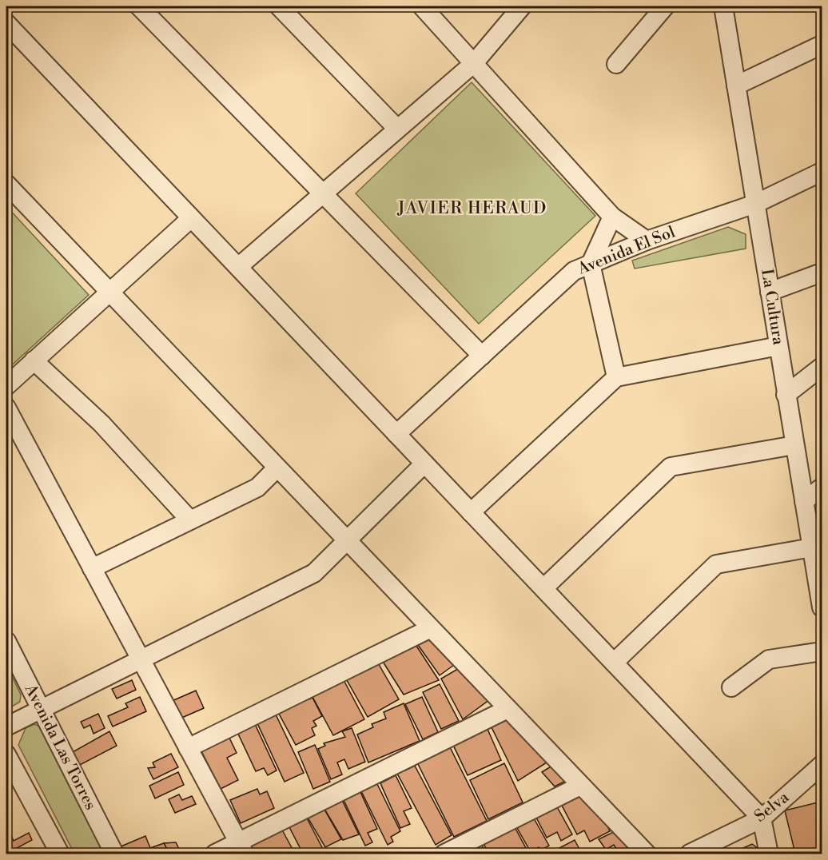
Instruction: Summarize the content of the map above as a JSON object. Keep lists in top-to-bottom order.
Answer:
{
  "streets": {
    "street": [
      "Avenida El Sol",
      "La Cultura",
      "Avenida Las Torres",
      "Selva"
    ]
  },
  "crossings": [
    ["Avenida El Sol", "La Cultura"]
  ],
  "districts": ["JAVIER HERAUD"]
}
